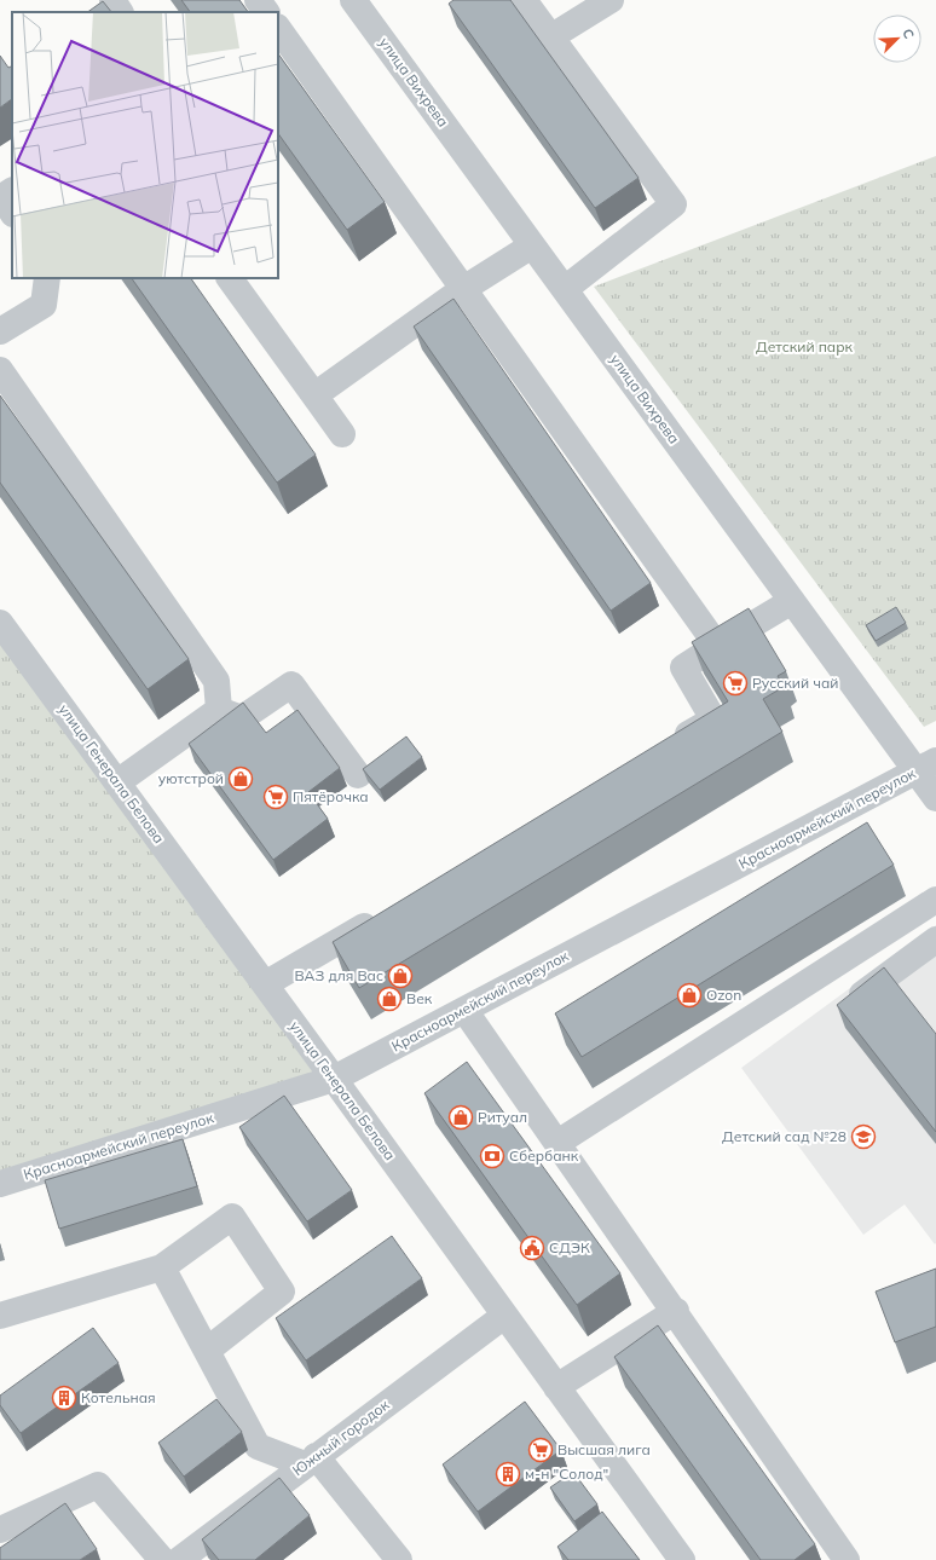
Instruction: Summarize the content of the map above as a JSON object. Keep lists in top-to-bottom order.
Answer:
{
  "streets": {
    "street": [
      "улица Вихрева",
      "улица Генерала Белова",
      "Красноармейский переулок",
      "Южный городок"
    ]
  },
  "crossings": [
    ["улица Вихрева", "Красноармейский переулок"],
    ["улица Генерала Белова", "Красноармейский переулок"],
    ["улица Генерала Белова", "Южный городок"]
  ],
  "parks": ["Детский парк"],
  "places": {
    "supermarket": ["Русский чай", "Пятёрочка", "Высшая лига"],
    "shop": [
      "уютстрой",
      "ВАЗ для Вас",
      "Ozon",
      "Век",
      "Ритуал"
    ],
    "school or university": ["Детский сад №28"],
    "bank": ["Сбербанк"],
    "public building": ["СДЭК"],
    "building": ["Котельная", "м-н \"Солод\""]
  },
  "north": "top right"
}
